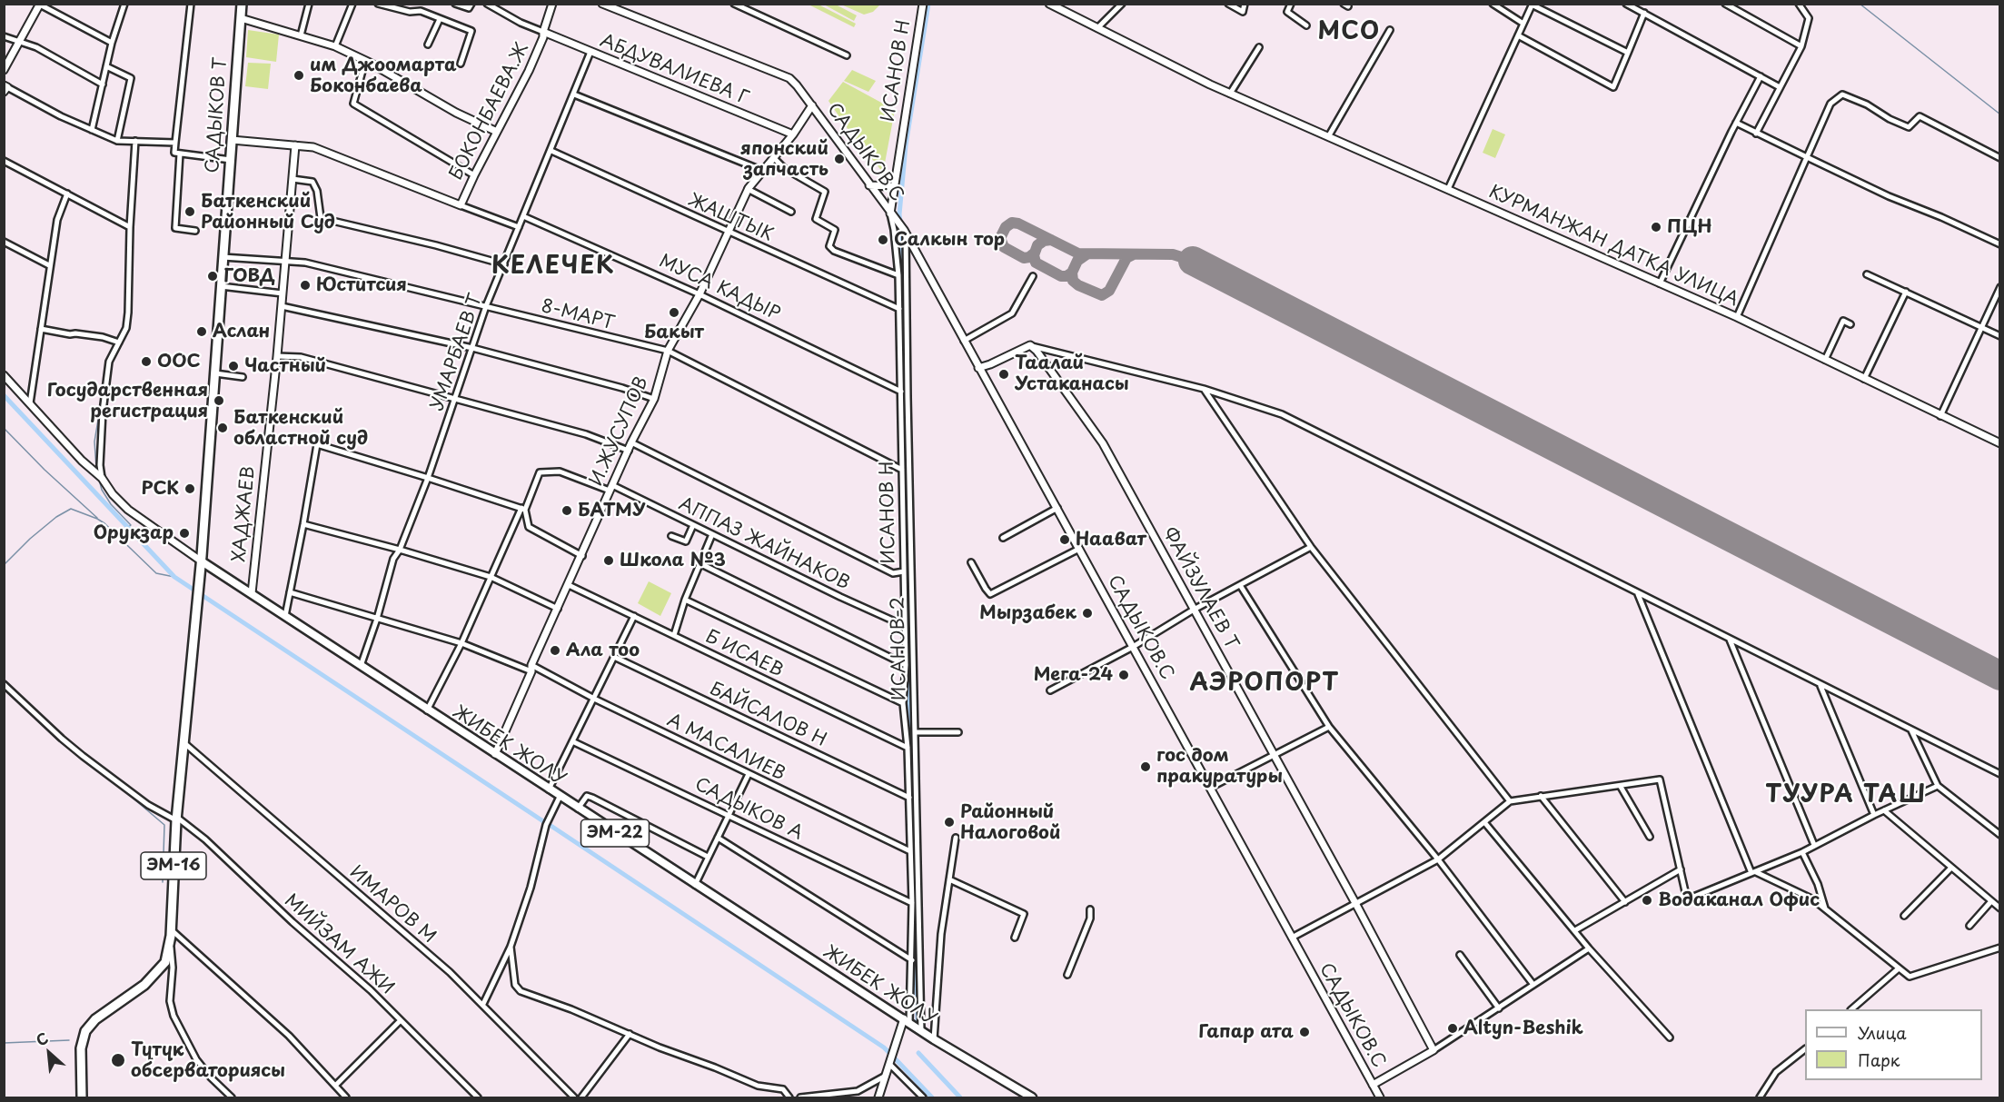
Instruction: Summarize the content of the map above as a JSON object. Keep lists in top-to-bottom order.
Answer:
{
  "streets": {
    "highway": ["САДЫКОВ Т", "ЭМ-16"],
    "main road": ["ЖИБЕК ЖОЛУ", "ЭМ-22"],
    "street": [
      "АБДУВАЛИЕВА Г",
      "ИСАНОВ Н",
      "БОКОНБАЕВА.Ж",
      "САДЫКОВ.С",
      "ЖАШТЫК",
      "КУРМАНЖАН ДАТКА УЛИЦА",
      "МУСА КАДЫР",
      "8-МАРТ",
      "УМАРБАЕВ Т",
      "И.ЖУСУПОВ",
      "ХАДЖАЕВ",
      "АППАЗ ЖАЙНАКОВ",
      "ФАЙЗУЛАЕВ Т",
      "ИСАНОВ-2",
      "Б ИСАЕВ",
      "БАЙСАЛОВ Н",
      "А МАСАЛИЕВ",
      "САДЫКОВ А",
      "ИМАРОВ М",
      "МИЙЗАМ АЖИ"
    ]
  },
  "crossings": [
    ["АБДУВАЛИЕВА Г", "БОКОНБАЕВА.Ж"],
    ["АБДУВАЛИЕВА Г", "УМАРБАЕВ Т"],
    ["АБДУВАЛИЕВА Г", "И.ЖУСУПОВ"],
    ["ИСАНОВ Н", "САДЫКОВ.С"],
    ["ИСАНОВ Н", "ЖАШТЫК"],
    ["ИСАНОВ Н", "МУСА КАДЫР"],
    ["ИСАНОВ Н", "8-МАРТ"],
    ["ИСАНОВ Н", "АППАЗ ЖАЙНАКОВ"],
    ["ИСАНОВ Н", "Б ИСАЕВ"],
    ["ИСАНОВ Н", "БАЙСАЛОВ Н"],
    ["ИСАНОВ Н", "ЖИБЕК ЖОЛУ"],
    ["ИСАНОВ Н", "А МАСАЛИЕВ"],
    ["ИСАНОВ Н", "САДЫКОВ А"],
    ["САДЫКОВ Т", "8-МАРТ"],
    ["САДЫКОВ Т", "ЖИБЕК ЖОЛУ"],
    ["САДЫКОВ Т", "ЭМ-16"],
    ["САДЫКОВ.С", "И.ЖУСУПОВ"],
    ["САДЫКОВ.С", "ИСАНОВ-2"],
    ["ЖАШТЫК", "УМАРБАЕВ Т"],
    ["ЖАШТЫК", "И.ЖУСУПОВ"],
    ["МУСА КАДЫР", "УМАРБАЕВ Т"],
    ["МУСА КАДЫР", "И.ЖУСУПОВ"],
    ["8-МАРТ", "УМАРБАЕВ Т"],
    ["8-МАРТ", "И.ЖУСУПОВ"],
    ["8-МАРТ", "ХАДЖАЕВ"],
    ["УМАРБАЕВ Т", "ЖИБЕК ЖОЛУ"],
    ["УМАРБАЕВ Т", "А МАСАЛИЕВ"],
    ["И.ЖУСУПОВ", "АППАЗ ЖАЙНАКОВ"],
    ["И.ЖУСУПОВ", "Б ИСАЕВ"],
    ["И.ЖУСУПОВ", "ЖИБЕК ЖОЛУ"],
    ["И.ЖУСУПОВ", "А МАСАЛИЕВ"],
    ["ХАДЖАЕВ", "ЖИБЕК ЖОЛУ"],
    ["ИСАНОВ-2", "ЖИБЕК ЖОЛУ"],
    ["ЖИБЕК ЖОЛУ", "ЭМ-16"],
    ["ЭМ-16", "ИМАРОВ М"],
    ["ЭМ-16", "МИЙЗАМ АЖИ"]
  ],
  "districts": [
    "МСО",
    "КЕЛЕЧЕК",
    "АЭРОПОРТ",
    "ТУУРА ТАШ"
  ],
  "places": [
    "им Джоомарта Боконбаева",
    "японский запчасть",
    "Баткенский Районный Суд",
    "ПЦН",
    "Салкын тор",
    "ГОВД",
    "Юститсия",
    "Бакыт",
    "Аслан",
    "ООС",
    "Частный",
    "Таалай Устаканасы",
    "Государственная регистрация",
    "Баткенский областной суд",
    "РСК",
    "БАТМУ",
    "Орукзар",
    "Наават",
    "Школа №3",
    "Мырзабек",
    "Ала тоо",
    "Мега-24",
    "гос дом пракуратуры",
    "Районный Налоговой",
    "Водаканал Офис",
    "Altyn-Beshik",
    "Гапар ата",
    "Түтүк обсерваториясы"
  ],
  "legend": ["Улица", "Парк"],
  "north": "top left"
}
